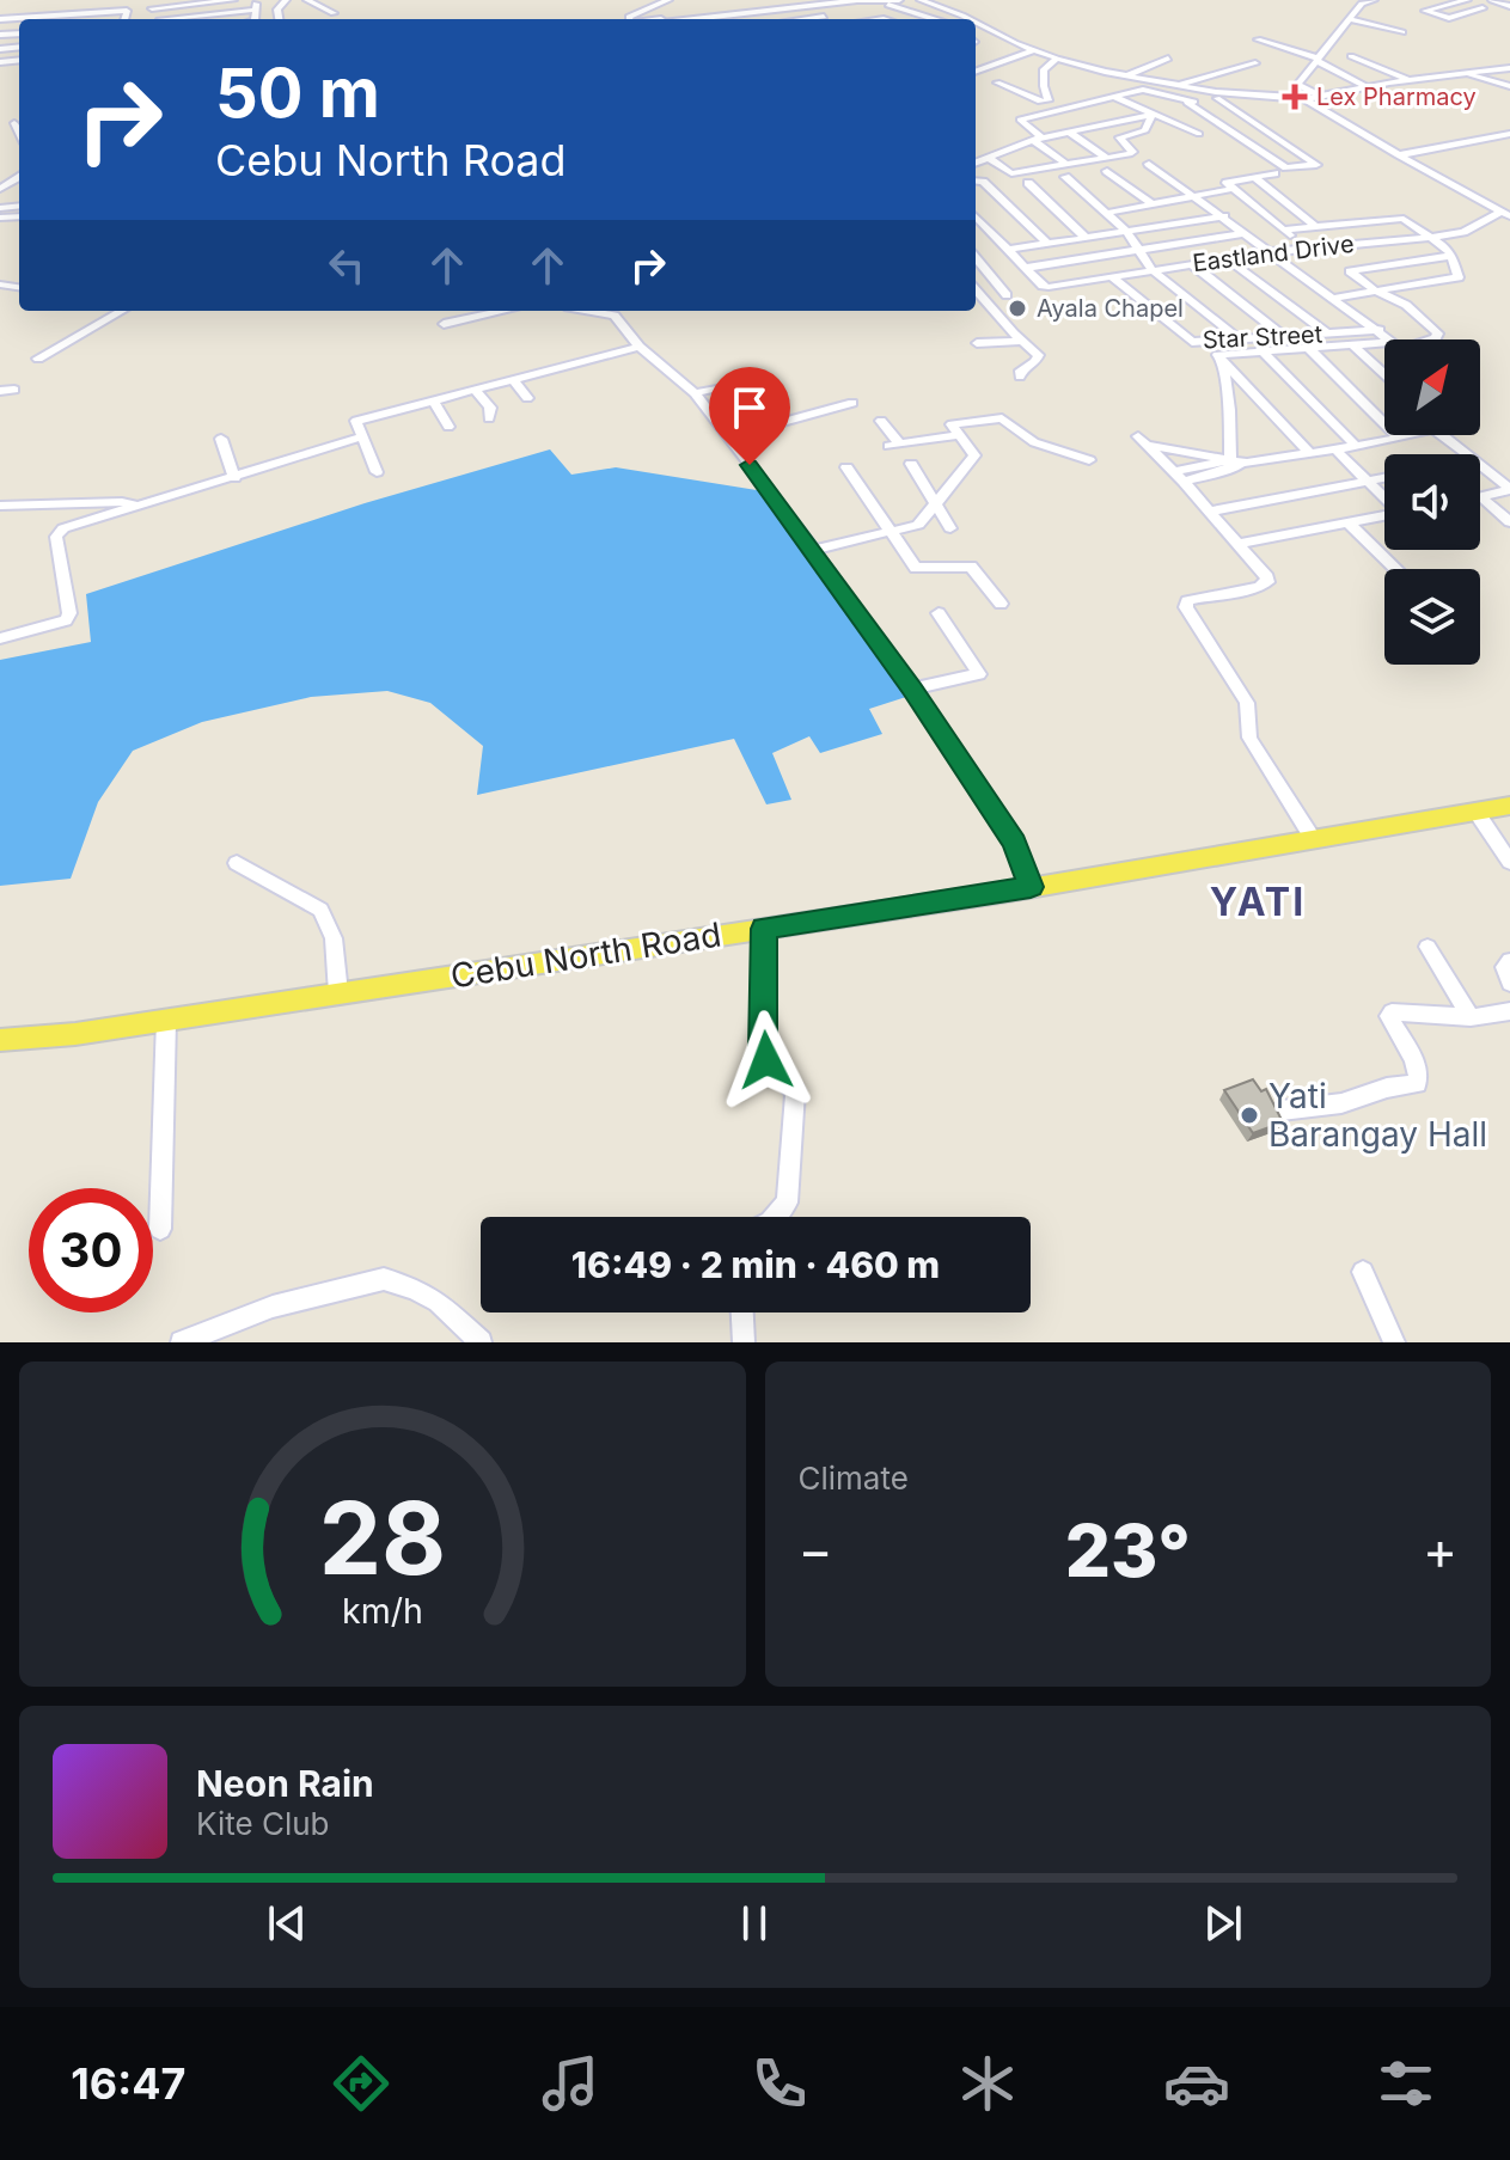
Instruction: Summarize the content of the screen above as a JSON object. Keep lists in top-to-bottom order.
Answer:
{
  "streets": {
    "main road": ["Cebu North Road"],
    "street": ["Eastland Drive", "Star Street"]
  },
  "crossings": [
    ["Eastland Drive", "Star Street"]
  ],
  "districts": ["YATI"],
  "places": {
    "health": ["Lex Pharmacy"],
    "other": ["Ayala Chapel", "Yati Barangay Hall"]
  },
  "north": "top right",
  "page": {
    "turn": ["50 m", "Cebu North Road"],
    "limit": "30",
    "trip": "16:49 · 2 min · 460 m",
    "tile": "Climate",
    "heat": ["−", "23°", "+"],
    "song": ["Neon Rain", "Kite Club"],
    "tabs": "16:47",
    "gauge": ["28", "km/h"]
  }
}
